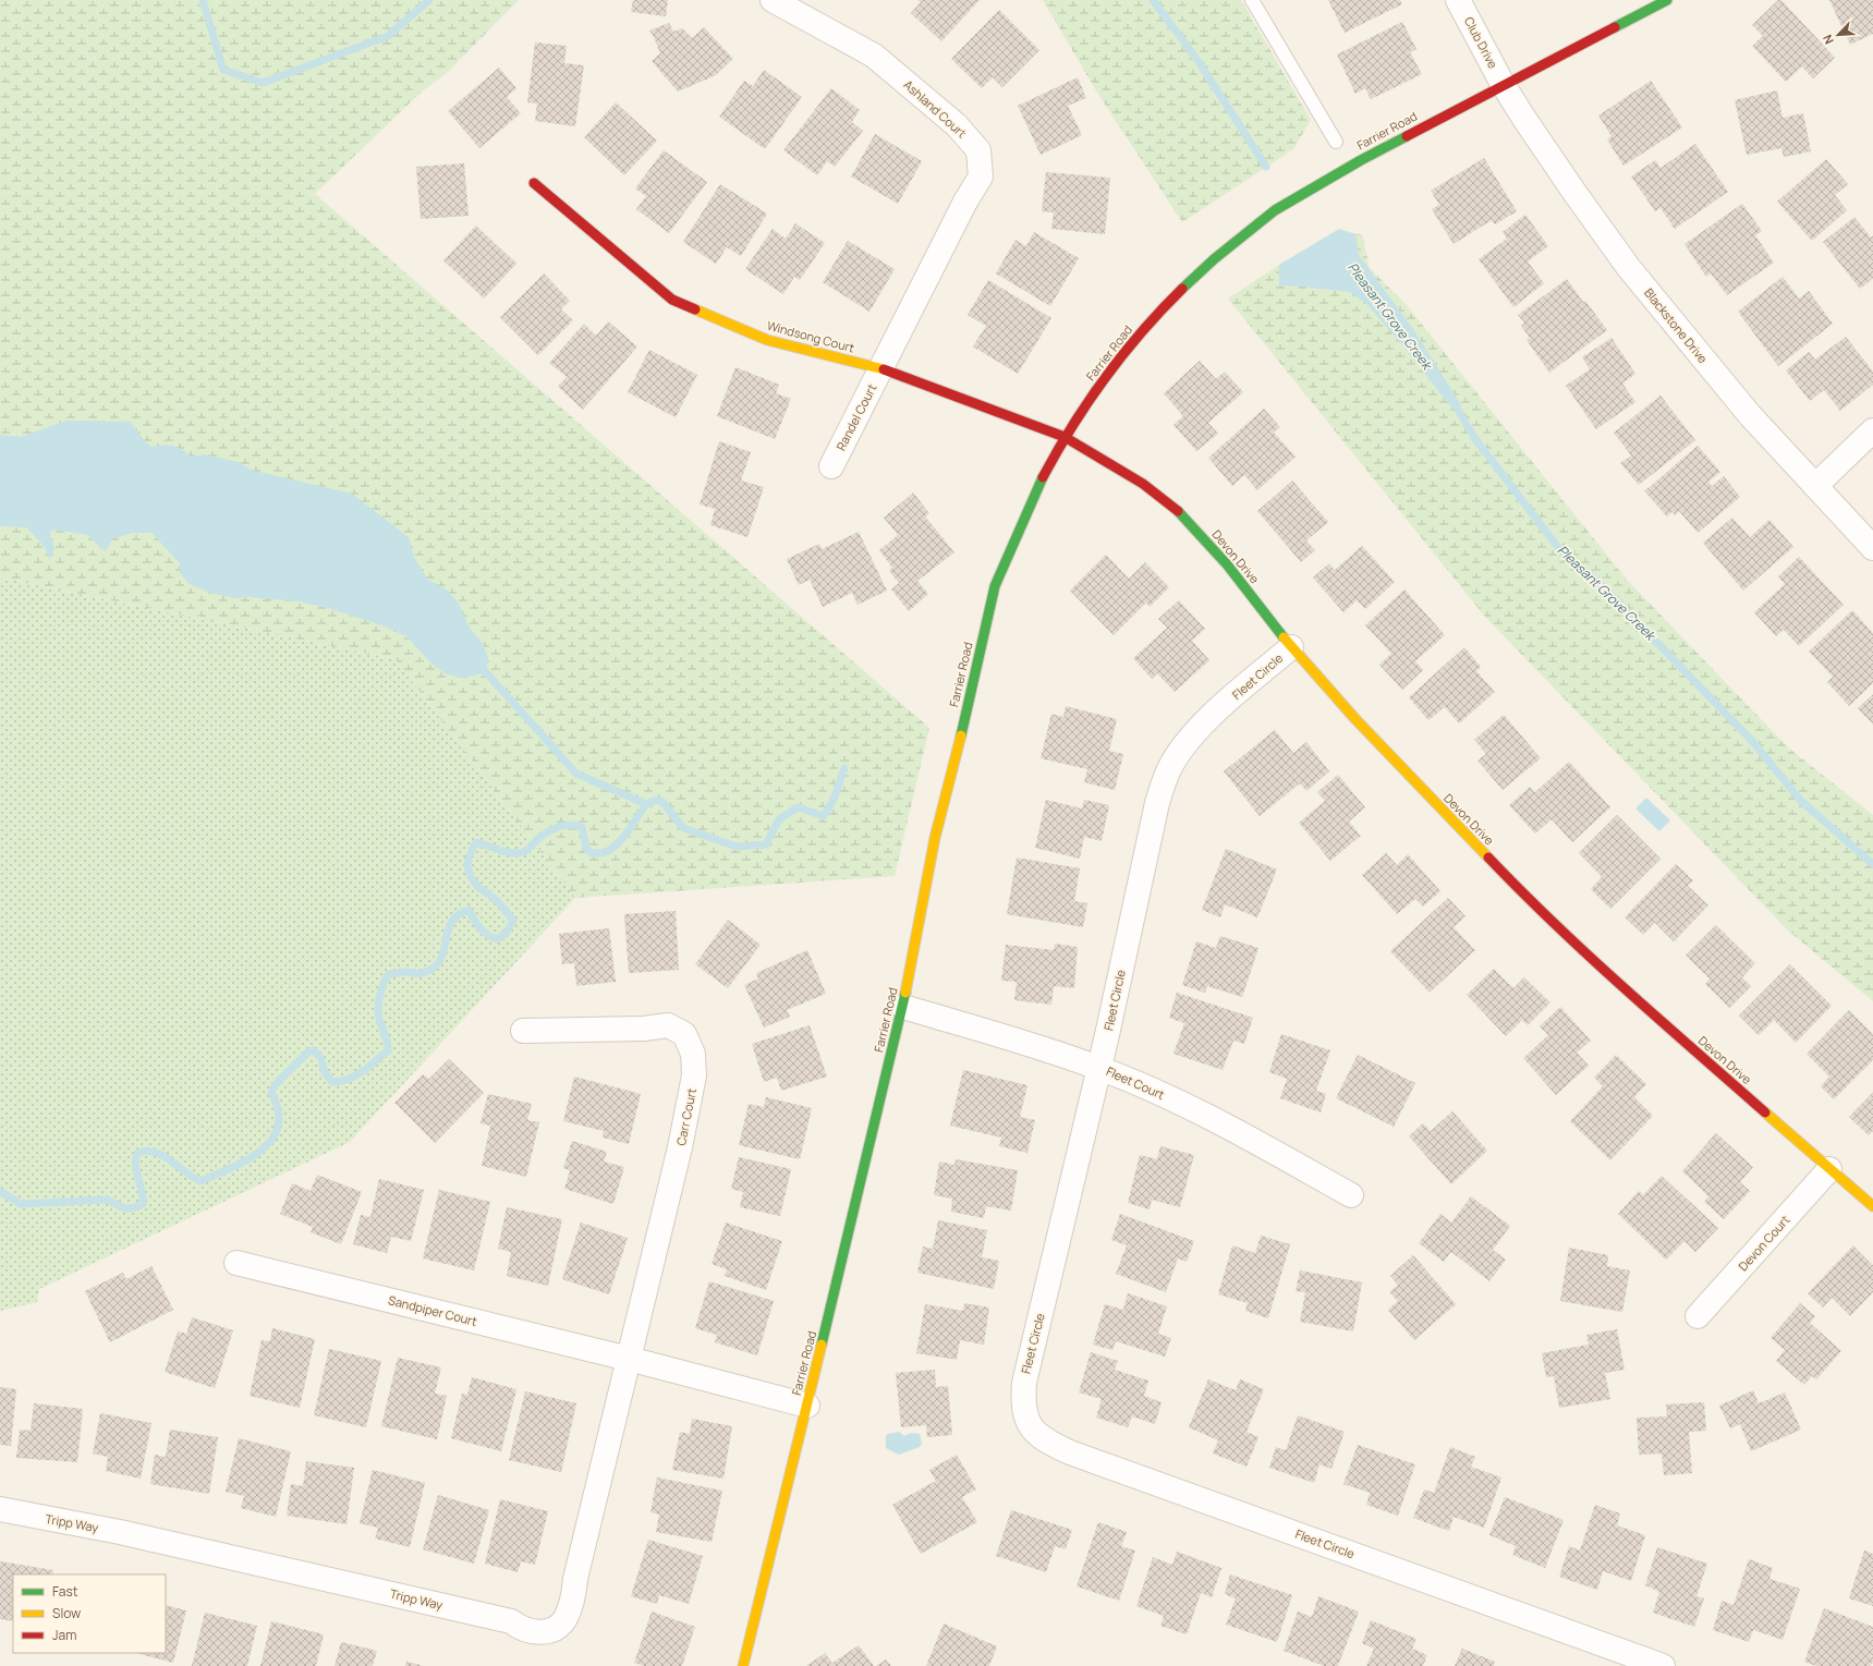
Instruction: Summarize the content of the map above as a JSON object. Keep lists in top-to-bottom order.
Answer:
{
  "streets": {
    "street": [
      "Club Drive",
      "Ashland Court",
      "Farrier Road",
      "Blackstone Drive",
      "Windsong Court",
      "Randel Court",
      "Devon Drive",
      "Fleet Circle",
      "Fleet Court",
      "Carr Court",
      "Devon Court",
      "Sandpiper Court",
      "Tripp Way"
    ]
  },
  "crossings": [
    ["Club Drive", "Farrier Road"],
    ["Club Drive", "Blackstone Drive"],
    ["Ashland Court", "Windsong Court"],
    ["Ashland Court", "Randel Court"],
    ["Farrier Road", "Blackstone Drive"],
    ["Farrier Road", "Windsong Court"],
    ["Farrier Road", "Devon Drive"],
    ["Farrier Road", "Fleet Court"],
    ["Farrier Road", "Sandpiper Court"],
    ["Windsong Court", "Randel Court"],
    ["Windsong Court", "Devon Drive"],
    ["Devon Drive", "Fleet Circle"],
    ["Devon Drive", "Devon Court"],
    ["Fleet Circle", "Fleet Court"],
    ["Carr Court", "Sandpiper Court"],
    ["Carr Court", "Tripp Way"],
    ["Sandpiper Court", "Tripp Way"]
  ],
  "water": ["Pleasant Grove Creek"],
  "legend": ["Fast", "Slow", "Jam"],
  "north": "bottom left"
}
